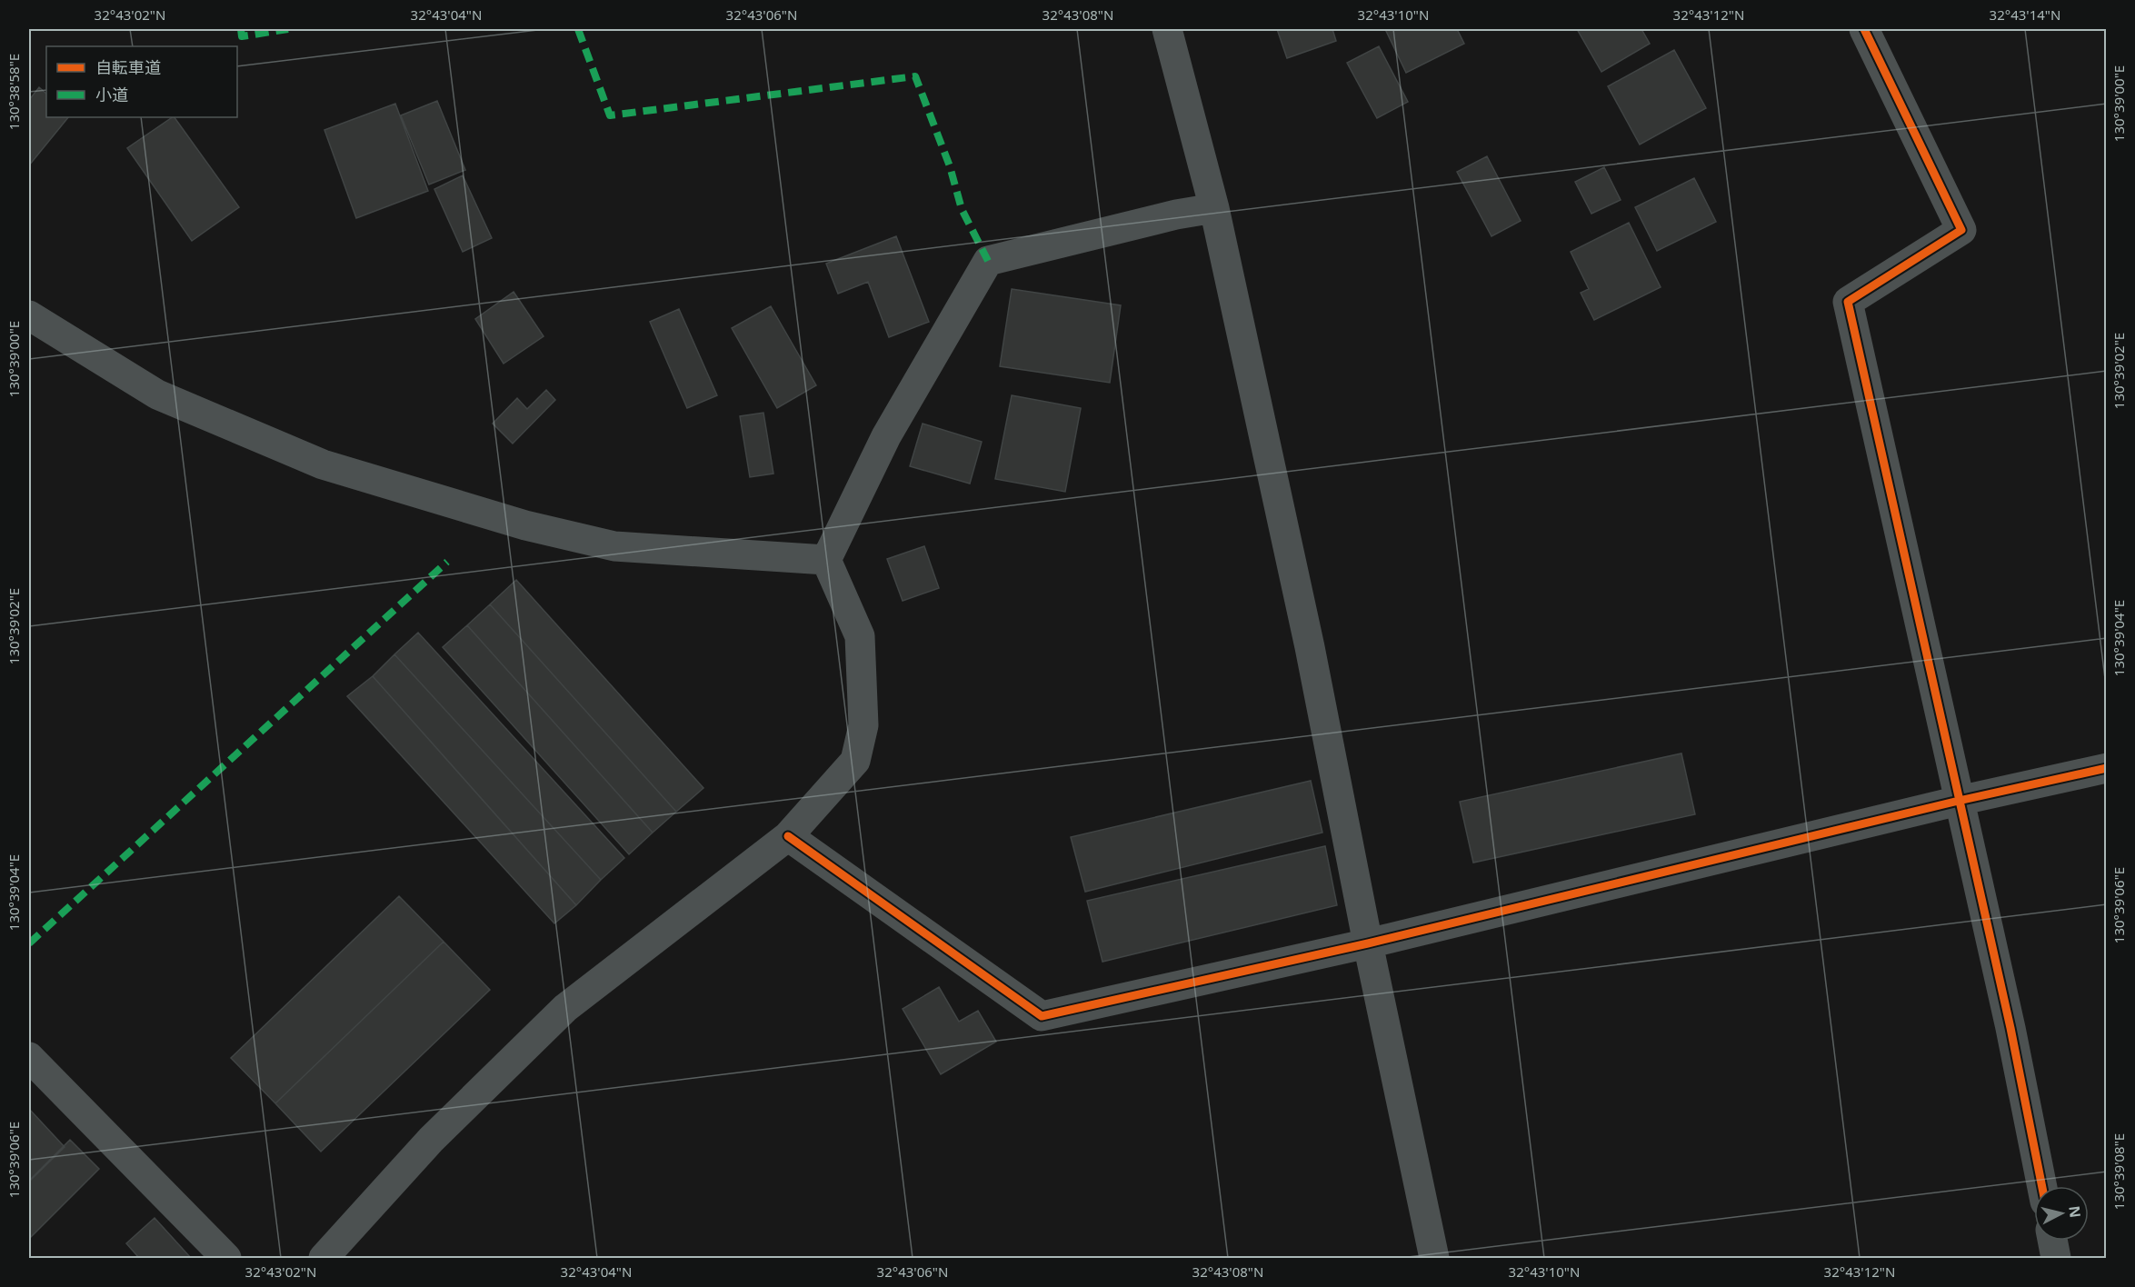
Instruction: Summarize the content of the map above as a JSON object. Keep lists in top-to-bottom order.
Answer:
{
  "legend": ["自転車道", "小道"],
  "north": "right",
  "coordinates": [
    "32°43'02\"N",
    "32°43'04\"N",
    "32°43'06\"N",
    "32°43'08\"N",
    "32°43'10\"N",
    "32°43'12\"N",
    "32°43'14\"N",
    "130°38'58\"E",
    "130°39'00\"E",
    "130°39'02\"E",
    "130°39'04\"E",
    "130°39'06\"E",
    "130°39'08\"E"
  ]
}
